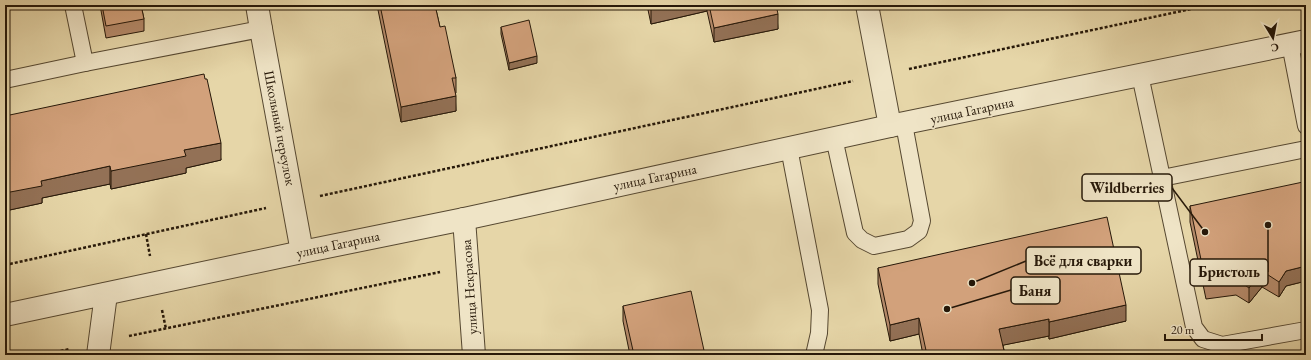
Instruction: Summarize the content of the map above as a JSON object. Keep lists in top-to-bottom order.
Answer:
{
  "streets": {
    "street": ["улица Гагарина", "Школьный переулок", "улица Некрасова"]
  },
  "crossings": [
    ["улица Гагарина", "Школьный переулок"],
    ["улица Гагарина", "улица Некрасова"]
  ],
  "places": [
    "Бристоль",
    "Wildberries",
    "Всё для сварки",
    "Баня"
  ],
  "scale_bar": "20 m",
  "north": "bottom"
}
